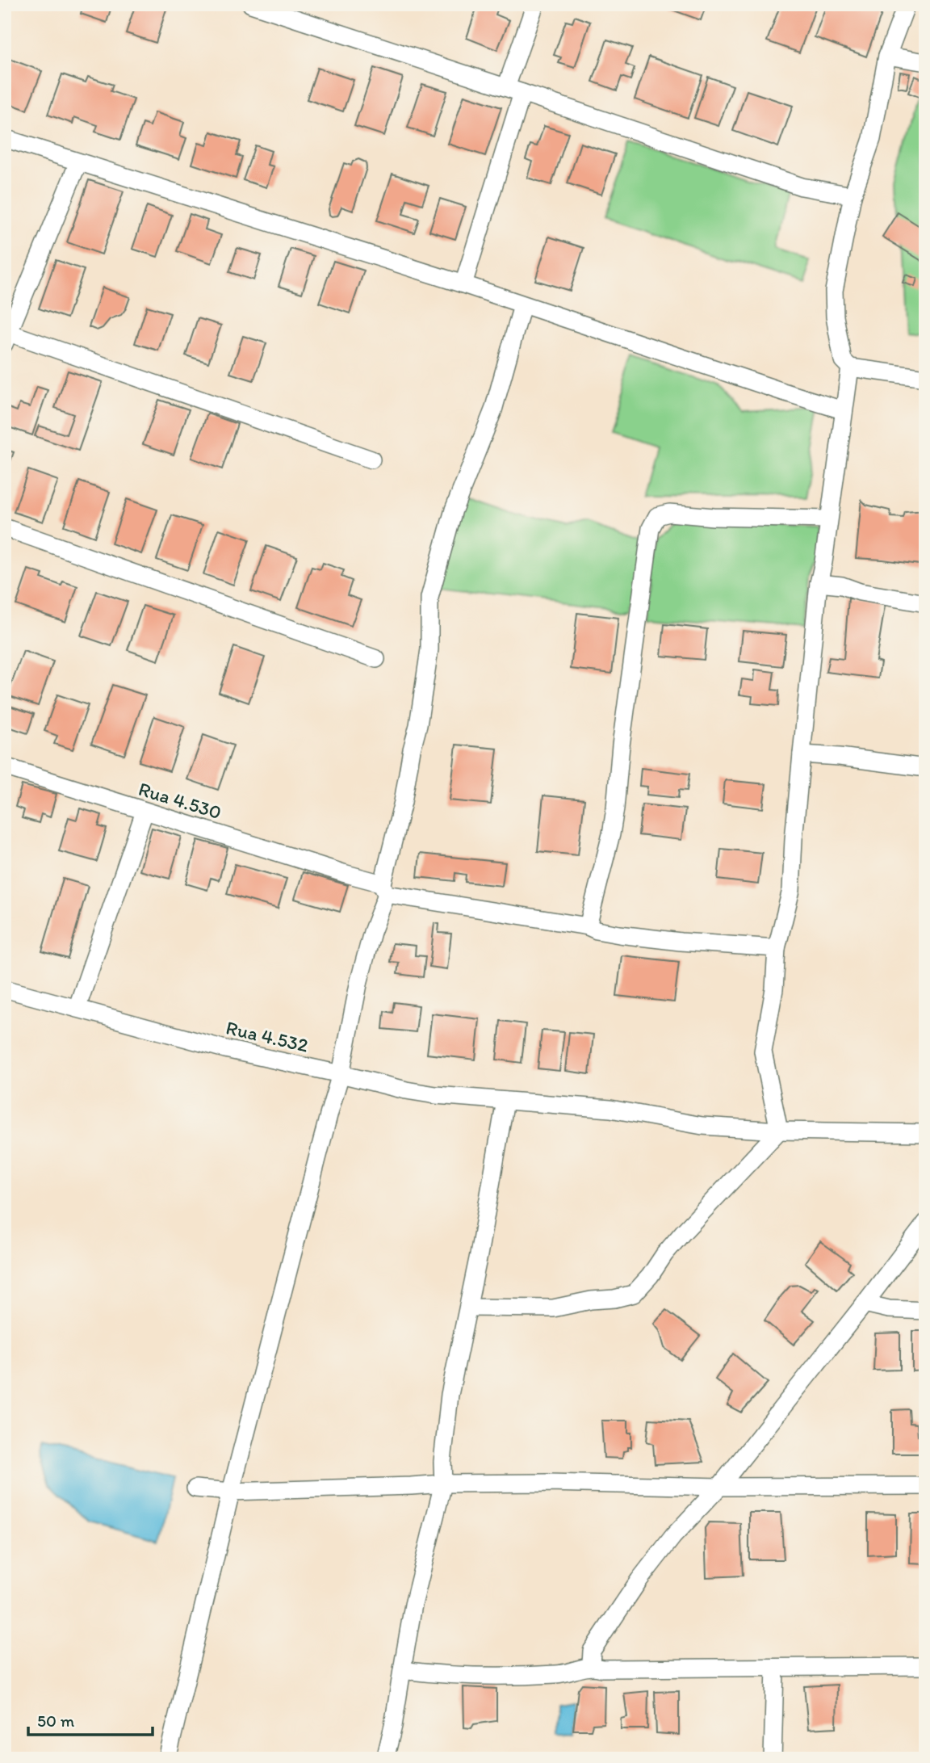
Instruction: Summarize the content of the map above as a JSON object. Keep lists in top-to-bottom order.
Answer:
{
  "streets": {
    "street": ["Rua 4.530", "Rua 4.532"]
  },
  "scale_bar": "50 m"
}
